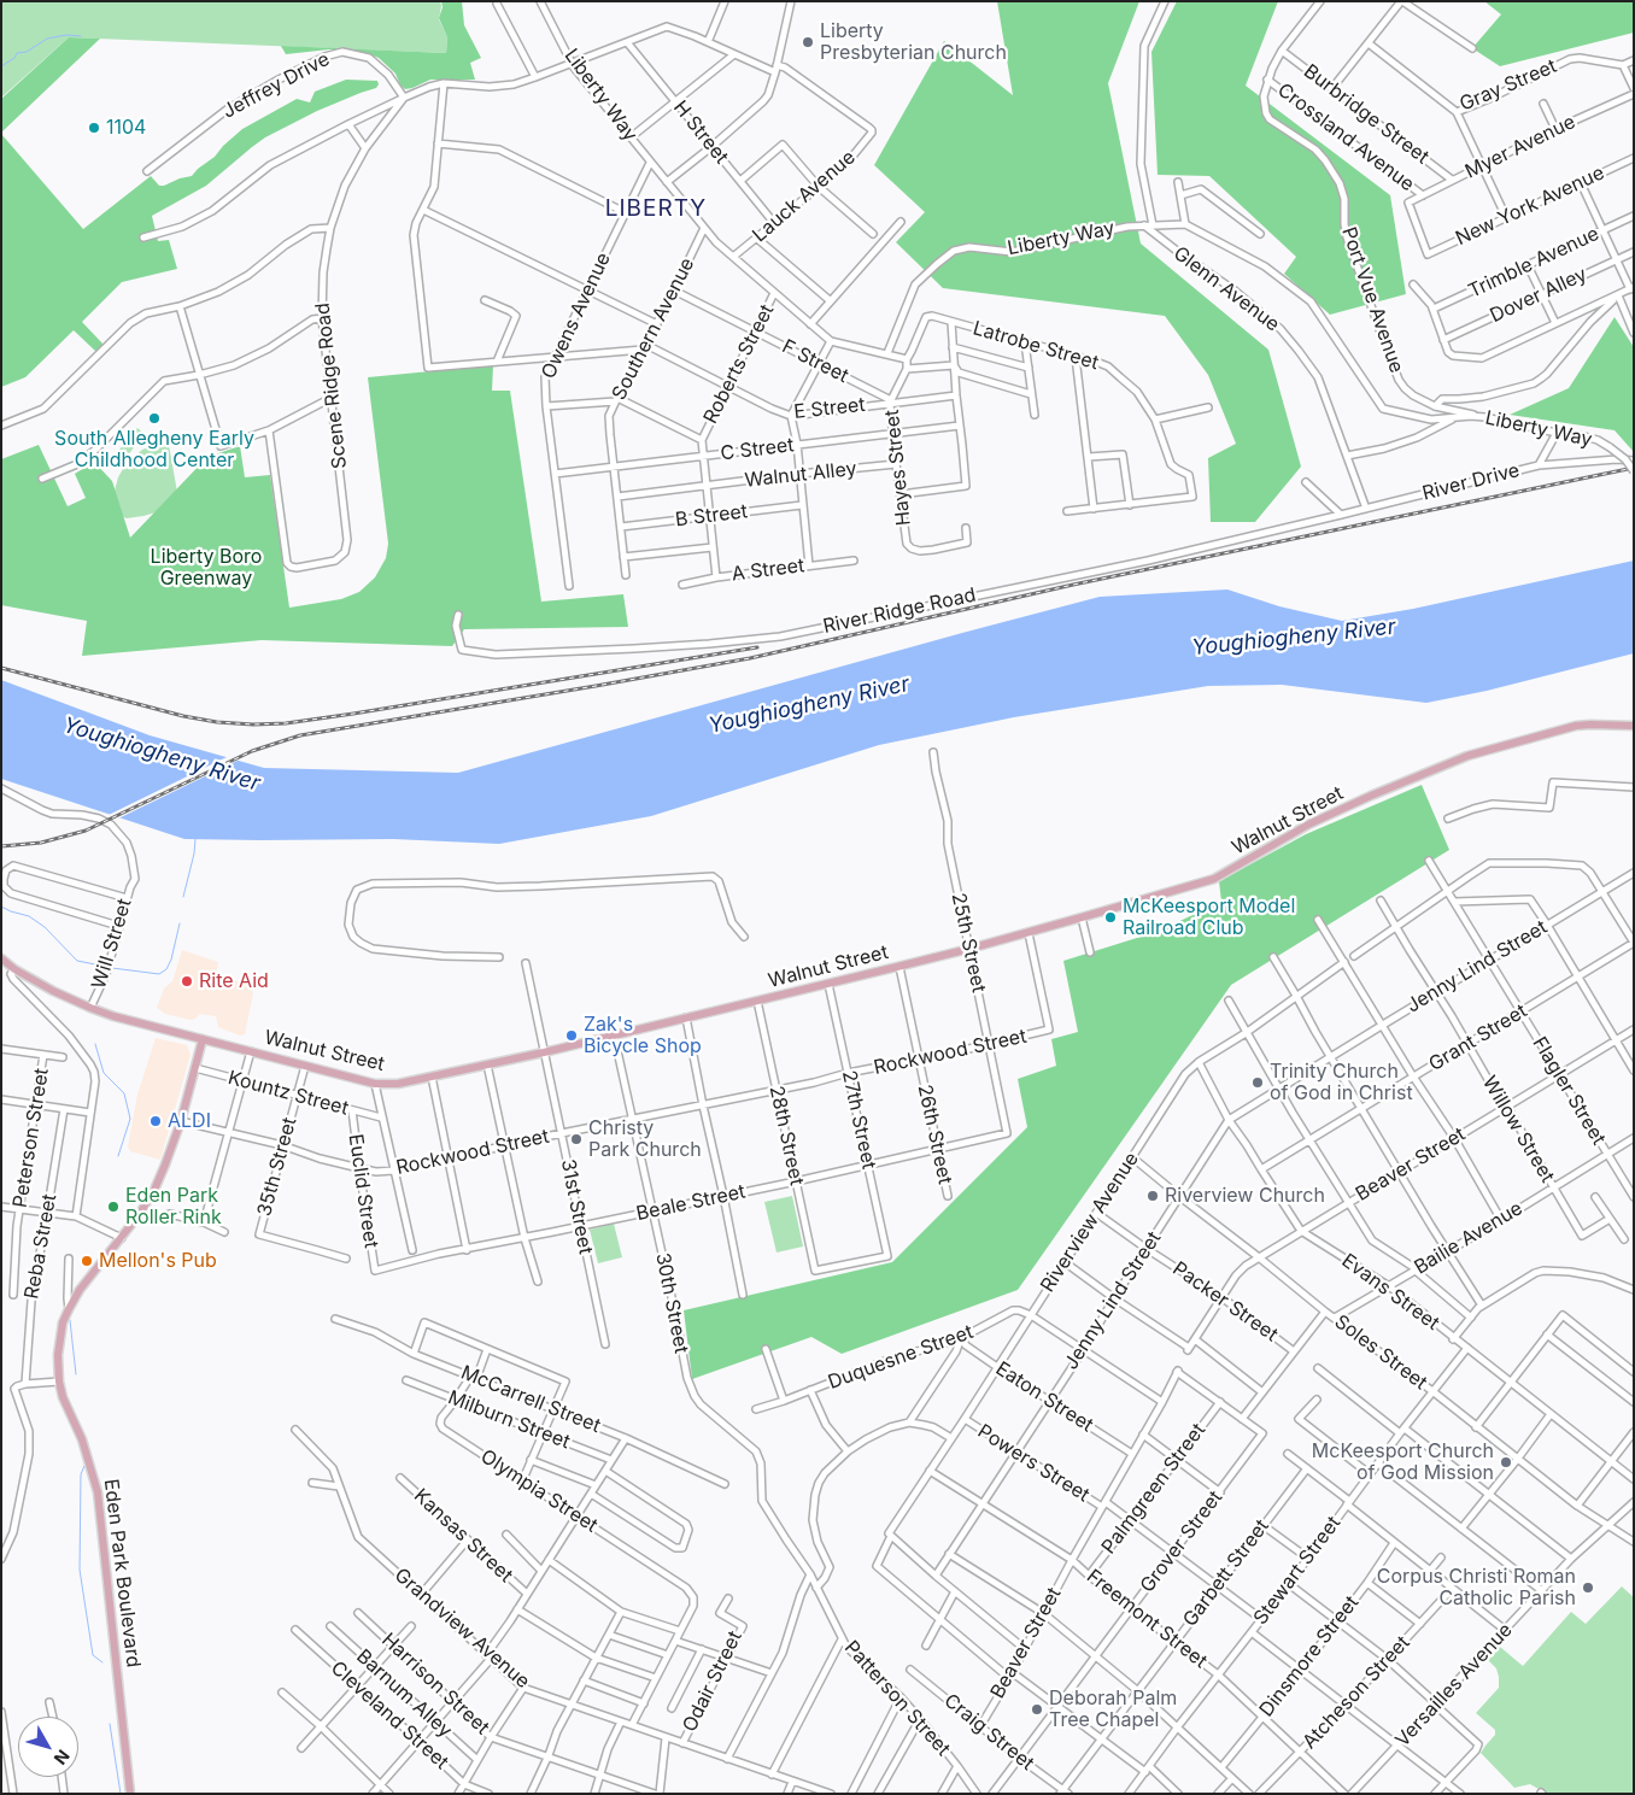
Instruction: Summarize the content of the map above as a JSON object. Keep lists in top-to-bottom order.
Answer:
{
  "streets": {
    "main road": ["Walnut Street", "Eden Park Boulevard"],
    "street": [
      "Jeffrey Drive",
      "Gray Street",
      "Liberty Way",
      "Burbridge Street",
      "H Street",
      "Crossland Avenue",
      "Myer Avenue",
      "Lauck Avenue",
      "New York Avenue",
      "Trimble Avenue",
      "Glenn Avenue",
      "Dover Alley",
      "Port Vue Avenue",
      "Owens Avenue",
      "Southern Avenue",
      "Latrobe Street",
      "F Street",
      "Roberts Street",
      "Scene Ridge Road",
      "E Street",
      "C Street",
      "Hayes Street",
      "Walnut Alley",
      "River Drive",
      "B Street",
      "A Street",
      "River Ridge Road",
      "25th Street",
      "Will Street",
      "Jenny Lind Street",
      "Grant Street",
      "Rockwood Street",
      "Flagler Street",
      "Kountz Street",
      "27th Street",
      "Willow Street",
      "26th Street",
      "28th Street",
      "Peterson Street",
      "Beaver Street",
      "35th Street",
      "Euclid Street",
      "Beale Street",
      "31st Street",
      "Riverview Avenue",
      "Bailie Avenue",
      "Reba Street",
      "Evans Street",
      "Packer Street",
      "30th Street",
      "Soles Street",
      "Duquesne Street",
      "Eaton Street",
      "McCarrell Street",
      "Milburn Street",
      "Powers Street",
      "Palmgreen Street",
      "Olympia Street",
      "Kansas Street",
      "Grover Street",
      "Stewart Street",
      "Garbett Street",
      "Freemont Street",
      "Grandview Avenue",
      "Dinsmore Street",
      "Odair Street",
      "Harrison Street",
      "Versailles Avenue",
      "Atcheson Street",
      "Barnum Alley",
      "Patterson Street",
      "Cleveland Street",
      "Craig Street"
    ]
  },
  "crossings": [
    ["Jeffrey Drive", "Scene Ridge Road"],
    ["Liberty Way", "Lauck Avenue"],
    ["Liberty Way", "Glenn Avenue"],
    ["Liberty Way", "Port Vue Avenue"],
    ["Liberty Way", "Owens Avenue"],
    ["Liberty Way", "Southern Avenue"],
    ["Liberty Way", "Roberts Street"],
    ["Liberty Way", "River Drive"],
    ["Burbridge Street", "Myer Avenue"],
    ["Burbridge Street", "Port Vue Avenue"],
    ["H Street", "Lauck Avenue"],
    ["Crossland Avenue", "Myer Avenue"],
    ["Crossland Avenue", "Port Vue Avenue"],
    ["Myer Avenue", "New York Avenue"],
    ["Glenn Avenue", "River Drive"],
    ["Glenn Avenue", "River Ridge Road"],
    ["Owens Avenue", "C Street"],
    ["Southern Avenue", "F Street"],
    ["Southern Avenue", "E Street"],
    ["Southern Avenue", "C Street"],
    ["Southern Avenue", "Walnut Alley"],
    ["Southern Avenue", "B Street"],
    ["Latrobe Street", "Hayes Street"],
    ["F Street", "Roberts Street"],
    ["F Street", "E Street"],
    ["F Street", "Hayes Street"],
    ["Roberts Street", "E Street"],
    ["Roberts Street", "C Street"],
    ["Roberts Street", "Walnut Alley"],
    ["Roberts Street", "B Street"],
    ["Roberts Street", "A Street"],
    ["E Street", "Hayes Street"],
    ["C Street", "Hayes Street"],
    ["Hayes Street", "Walnut Alley"],
    ["River Drive", "River Ridge Road"],
    ["Walnut Street", "25th Street"],
    ["Walnut Street", "Will Street"],
    ["Walnut Street", "Rockwood Street"],
    ["Walnut Street", "27th Street"],
    ["Walnut Street", "26th Street"],
    ["Walnut Street", "28th Street"],
    ["Walnut Street", "35th Street"],
    ["Walnut Street", "31st Street"],
    ["Walnut Street", "30th Street"],
    ["Walnut Street", "Eden Park Boulevard"],
    ["25th Street", "Rockwood Street"],
    ["25th Street", "Beale Street"],
    ["Jenny Lind Street", "Flagler Street"],
    ["Jenny Lind Street", "Willow Street"],
    ["Jenny Lind Street", "Beaver Street"],
    ["Jenny Lind Street", "Evans Street"],
    ["Jenny Lind Street", "Packer Street"],
    ["Jenny Lind Street", "Soles Street"],
    ["Jenny Lind Street", "Eaton Street"],
    ["Jenny Lind Street", "Powers Street"],
    ["Jenny Lind Street", "Freemont Street"],
    ["Grant Street", "Flagler Street"],
    ["Grant Street", "Willow Street"],
    ["Grant Street", "Evans Street"],
    ["Rockwood Street", "27th Street"],
    ["Rockwood Street", "26th Street"],
    ["Rockwood Street", "28th Street"],
    ["Rockwood Street", "35th Street"],
    ["Rockwood Street", "Euclid Street"],
    ["Rockwood Street", "31st Street"],
    ["Rockwood Street", "30th Street"],
    ["Rockwood Street", "Eden Park Boulevard"],
    ["Flagler Street", "Beaver Street"],
    ["Flagler Street", "Bailie Avenue"],
    ["Kountz Street", "35th Street"],
    ["Kountz Street", "Euclid Street"],
    ["Kountz Street", "Eden Park Boulevard"],
    ["27th Street", "28th Street"],
    ["27th Street", "Beale Street"],
    ["Willow Street", "Beaver Street"],
    ["Willow Street", "Bailie Avenue"],
    ["26th Street", "Beale Street"],
    ["28th Street", "Beale Street"],
    ["Beaver Street", "Evans Street"],
    ["Beaver Street", "Packer Street"],
    ["Beaver Street", "Soles Street"],
    ["Beaver Street", "Eaton Street"],
    ["Beaver Street", "Powers Street"],
    ["Beaver Street", "Palmgreen Street"],
    ["Beaver Street", "Freemont Street"],
    ["Beaver Street", "Craig Street"],
    ["Euclid Street", "Beale Street"],
    ["Beale Street", "31st Street"],
    ["Beale Street", "30th Street"],
    ["Riverview Avenue", "Evans Street"],
    ["Riverview Avenue", "Packer Street"],
    ["Riverview Avenue", "Soles Street"],
    ["Riverview Avenue", "Duquesne Street"],
    ["Riverview Avenue", "Eaton Street"],
    ["Riverview Avenue", "Powers Street"],
    ["Riverview Avenue", "Freemont Street"],
    ["Bailie Avenue", "Evans Street"],
    ["Bailie Avenue", "Soles Street"],
    ["Evans Street", "Stewart Street"],
    ["30th Street", "Patterson Street"],
    ["Soles Street", "Stewart Street"],
    ["Soles Street", "Versailles Avenue"],
    ["Duquesne Street", "Eaton Street"],
    ["McCarrell Street", "Olympia Street"],
    ["Milburn Street", "Olympia Street"],
    ["Powers Street", "Palmgreen Street"],
    ["Powers Street", "Grover Street"],
    ["Powers Street", "Stewart Street"],
    ["Powers Street", "Garbett Street"],
    ["Palmgreen Street", "Freemont Street"],
    ["Grover Street", "Freemont Street"],
    ["Grover Street", "Craig Street"],
    ["Stewart Street", "Freemont Street"],
    ["Garbett Street", "Freemont Street"],
    ["Garbett Street", "Craig Street"],
    ["Freemont Street", "Dinsmore Street"],
    ["Freemont Street", "Atcheson Street"],
    ["Grandview Avenue", "Odair Street"]
  ],
  "districts": ["LIBERTY"],
  "water": ["Youghiogheny River"],
  "parks": ["Liberty Boro Greenway"],
  "places": [
    "Liberty Presbyterian Church",
    "1104",
    "South Allegheny Early Childhood Center",
    "McKeesport Model Railroad Club",
    "Rite Aid",
    "Zak's Bicycle Shop",
    "Trinity Church of God in Christ",
    "ALDI",
    "Christy Park Church",
    "Riverview Church",
    "Eden Park Roller Rink",
    "Mellon's Pub",
    "McKeesport Church of God Mission",
    "Corpus Christi Roman Catholic Parish",
    "Deborah Palm Tree Chapel"
  ],
  "north": "bottom right"
}
